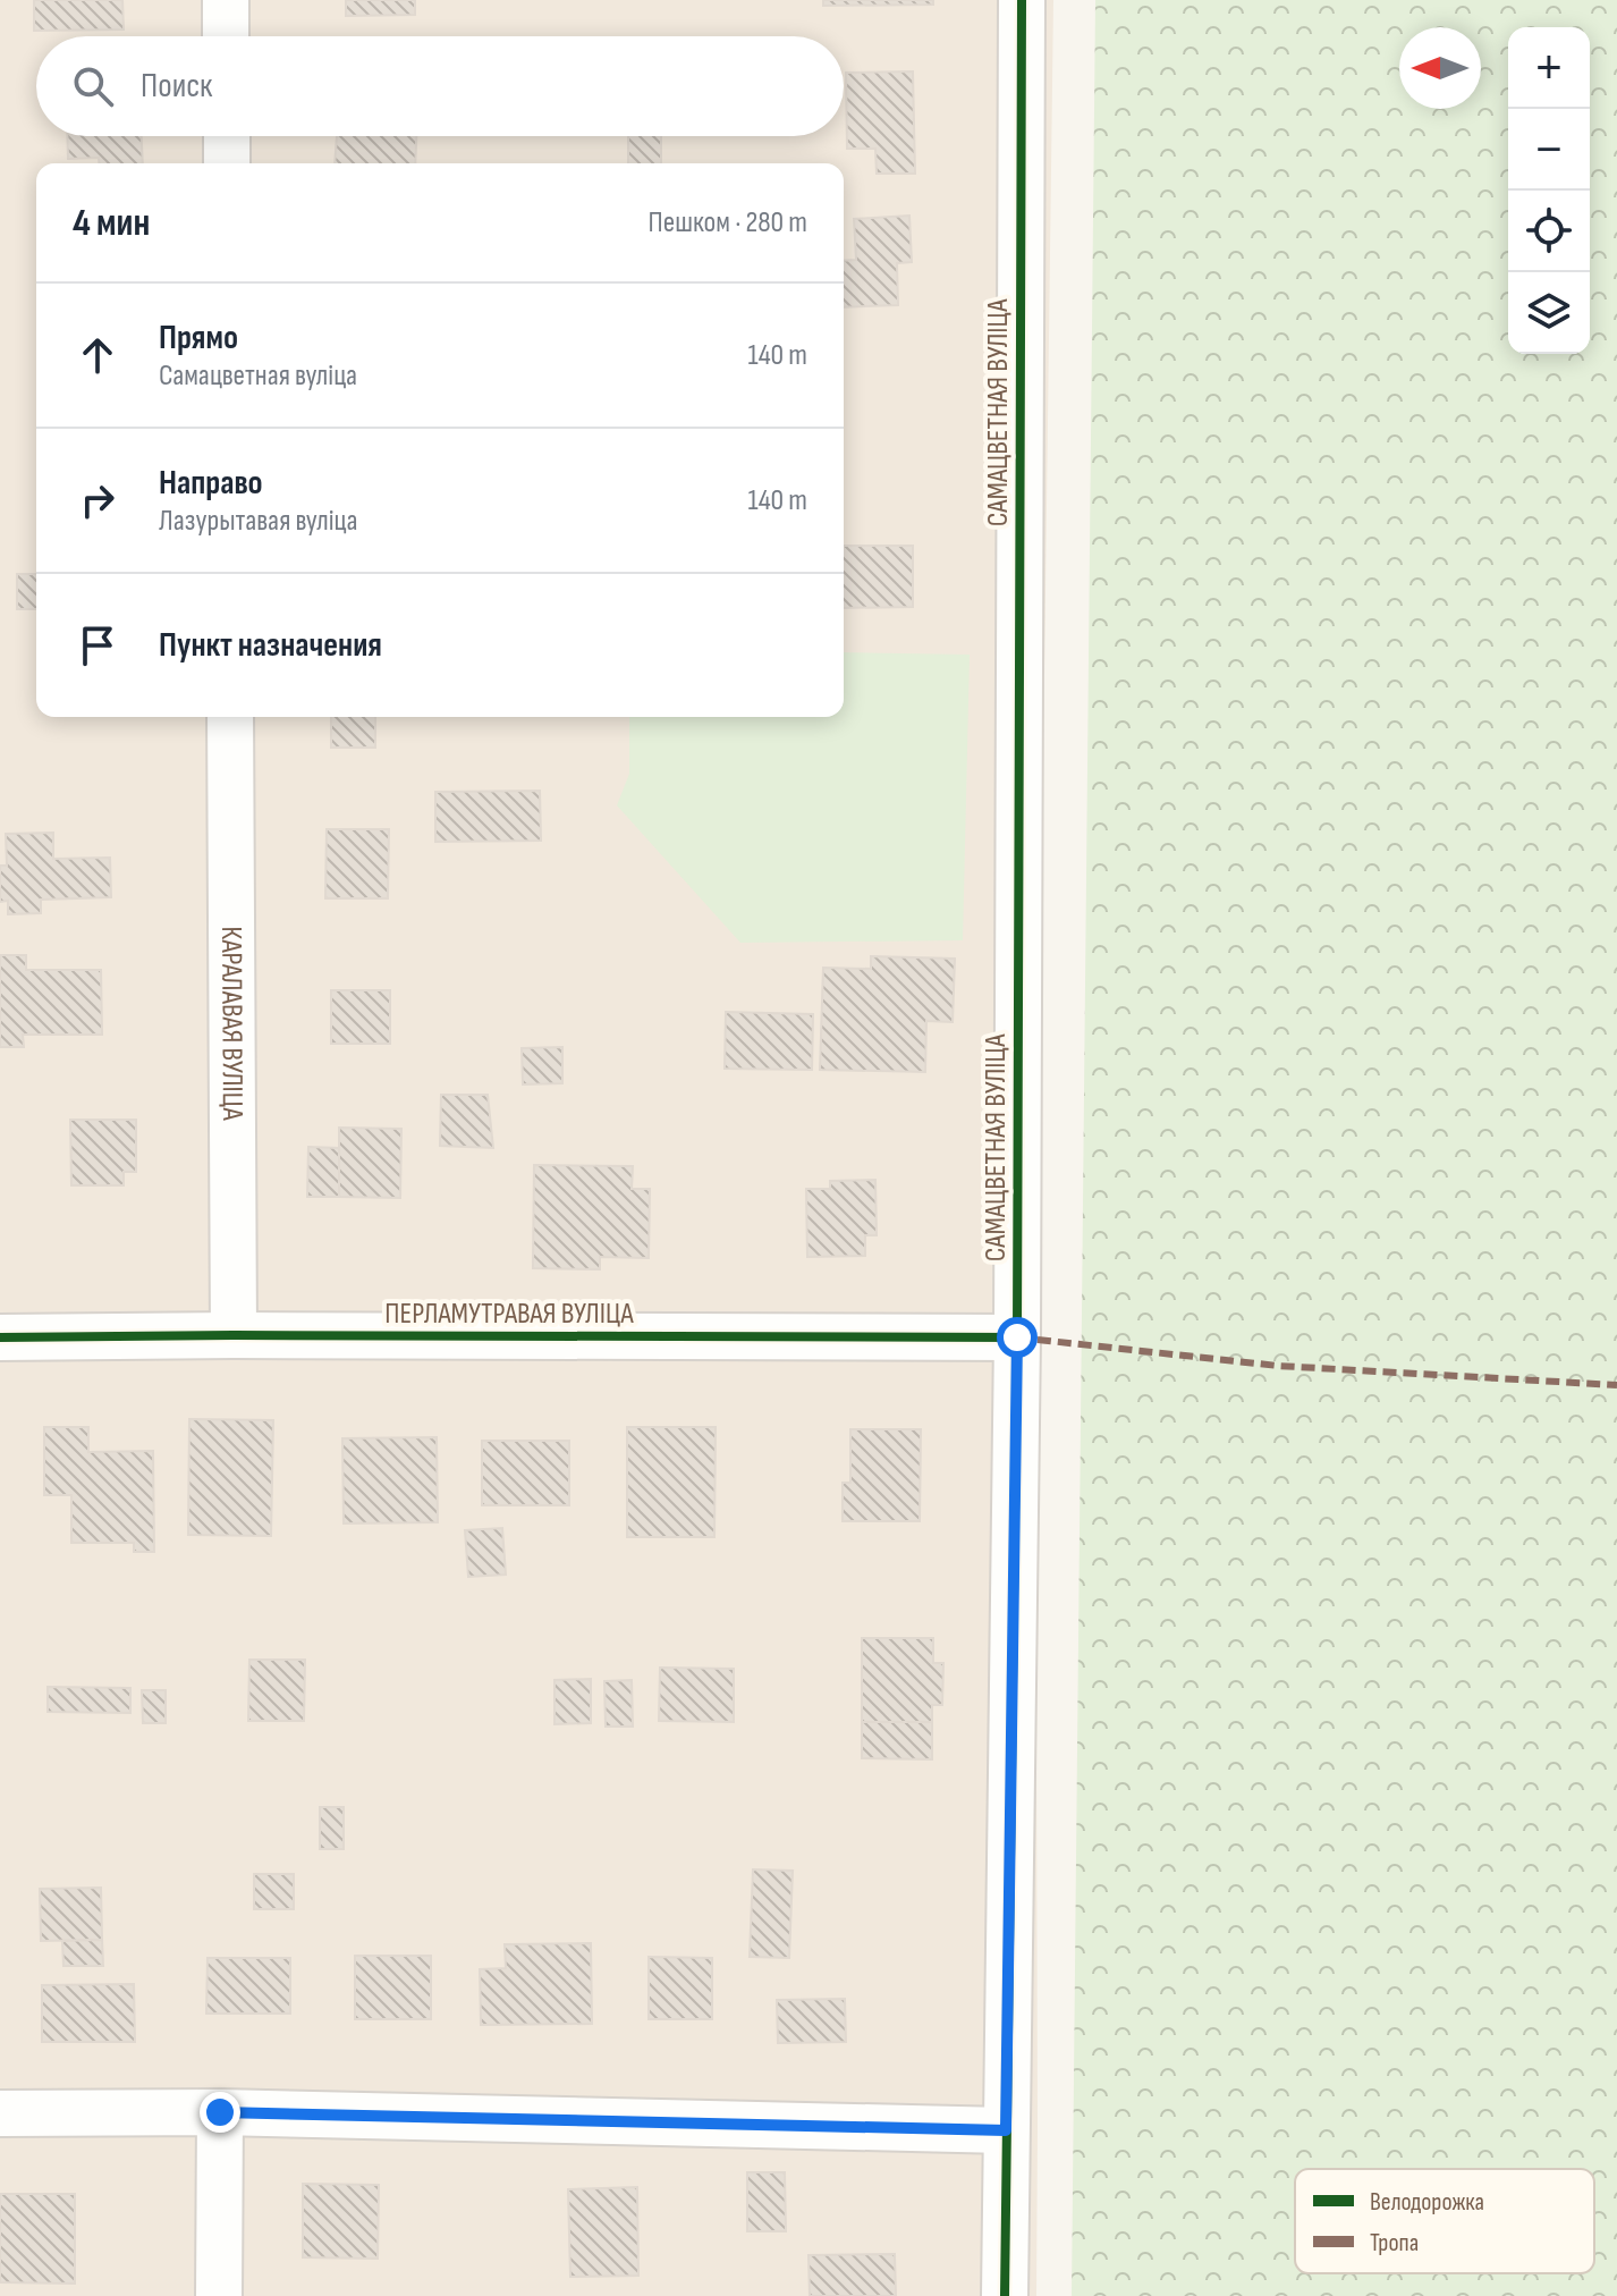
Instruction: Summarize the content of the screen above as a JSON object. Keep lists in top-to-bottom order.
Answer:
{
  "streets": {
    "street": ["САМАЦВЕТНАЯ ВУЛІЦА", "КАРАЛАВАЯ ВУЛІЦА", "ПЕРЛАМУТРАВАЯ ВУЛІЦА"]
  },
  "crossings": [
    ["САМАЦВЕТНАЯ ВУЛІЦА", "ПЕРЛАМУТРАВАЯ ВУЛІЦА"],
    ["КАРАЛАВАЯ ВУЛІЦА", "ПЕРЛАМУТРАВАЯ ВУЛІЦА"]
  ],
  "legend": ["Велодорожка", "Тропа"],
  "north": "left",
  "page": {
    "map_buttons": ["+", "−"],
    "search": "Поиск",
    "heading": ["4 мин", "Пешком · 280 m"],
    "list": [
      ["Прямо", "Самацветная вуліца", "140 m"],
      ["Направо", "Лазурытавая вуліца", "140 m"],
      "Пункт назначения"
    ]
  }
}
